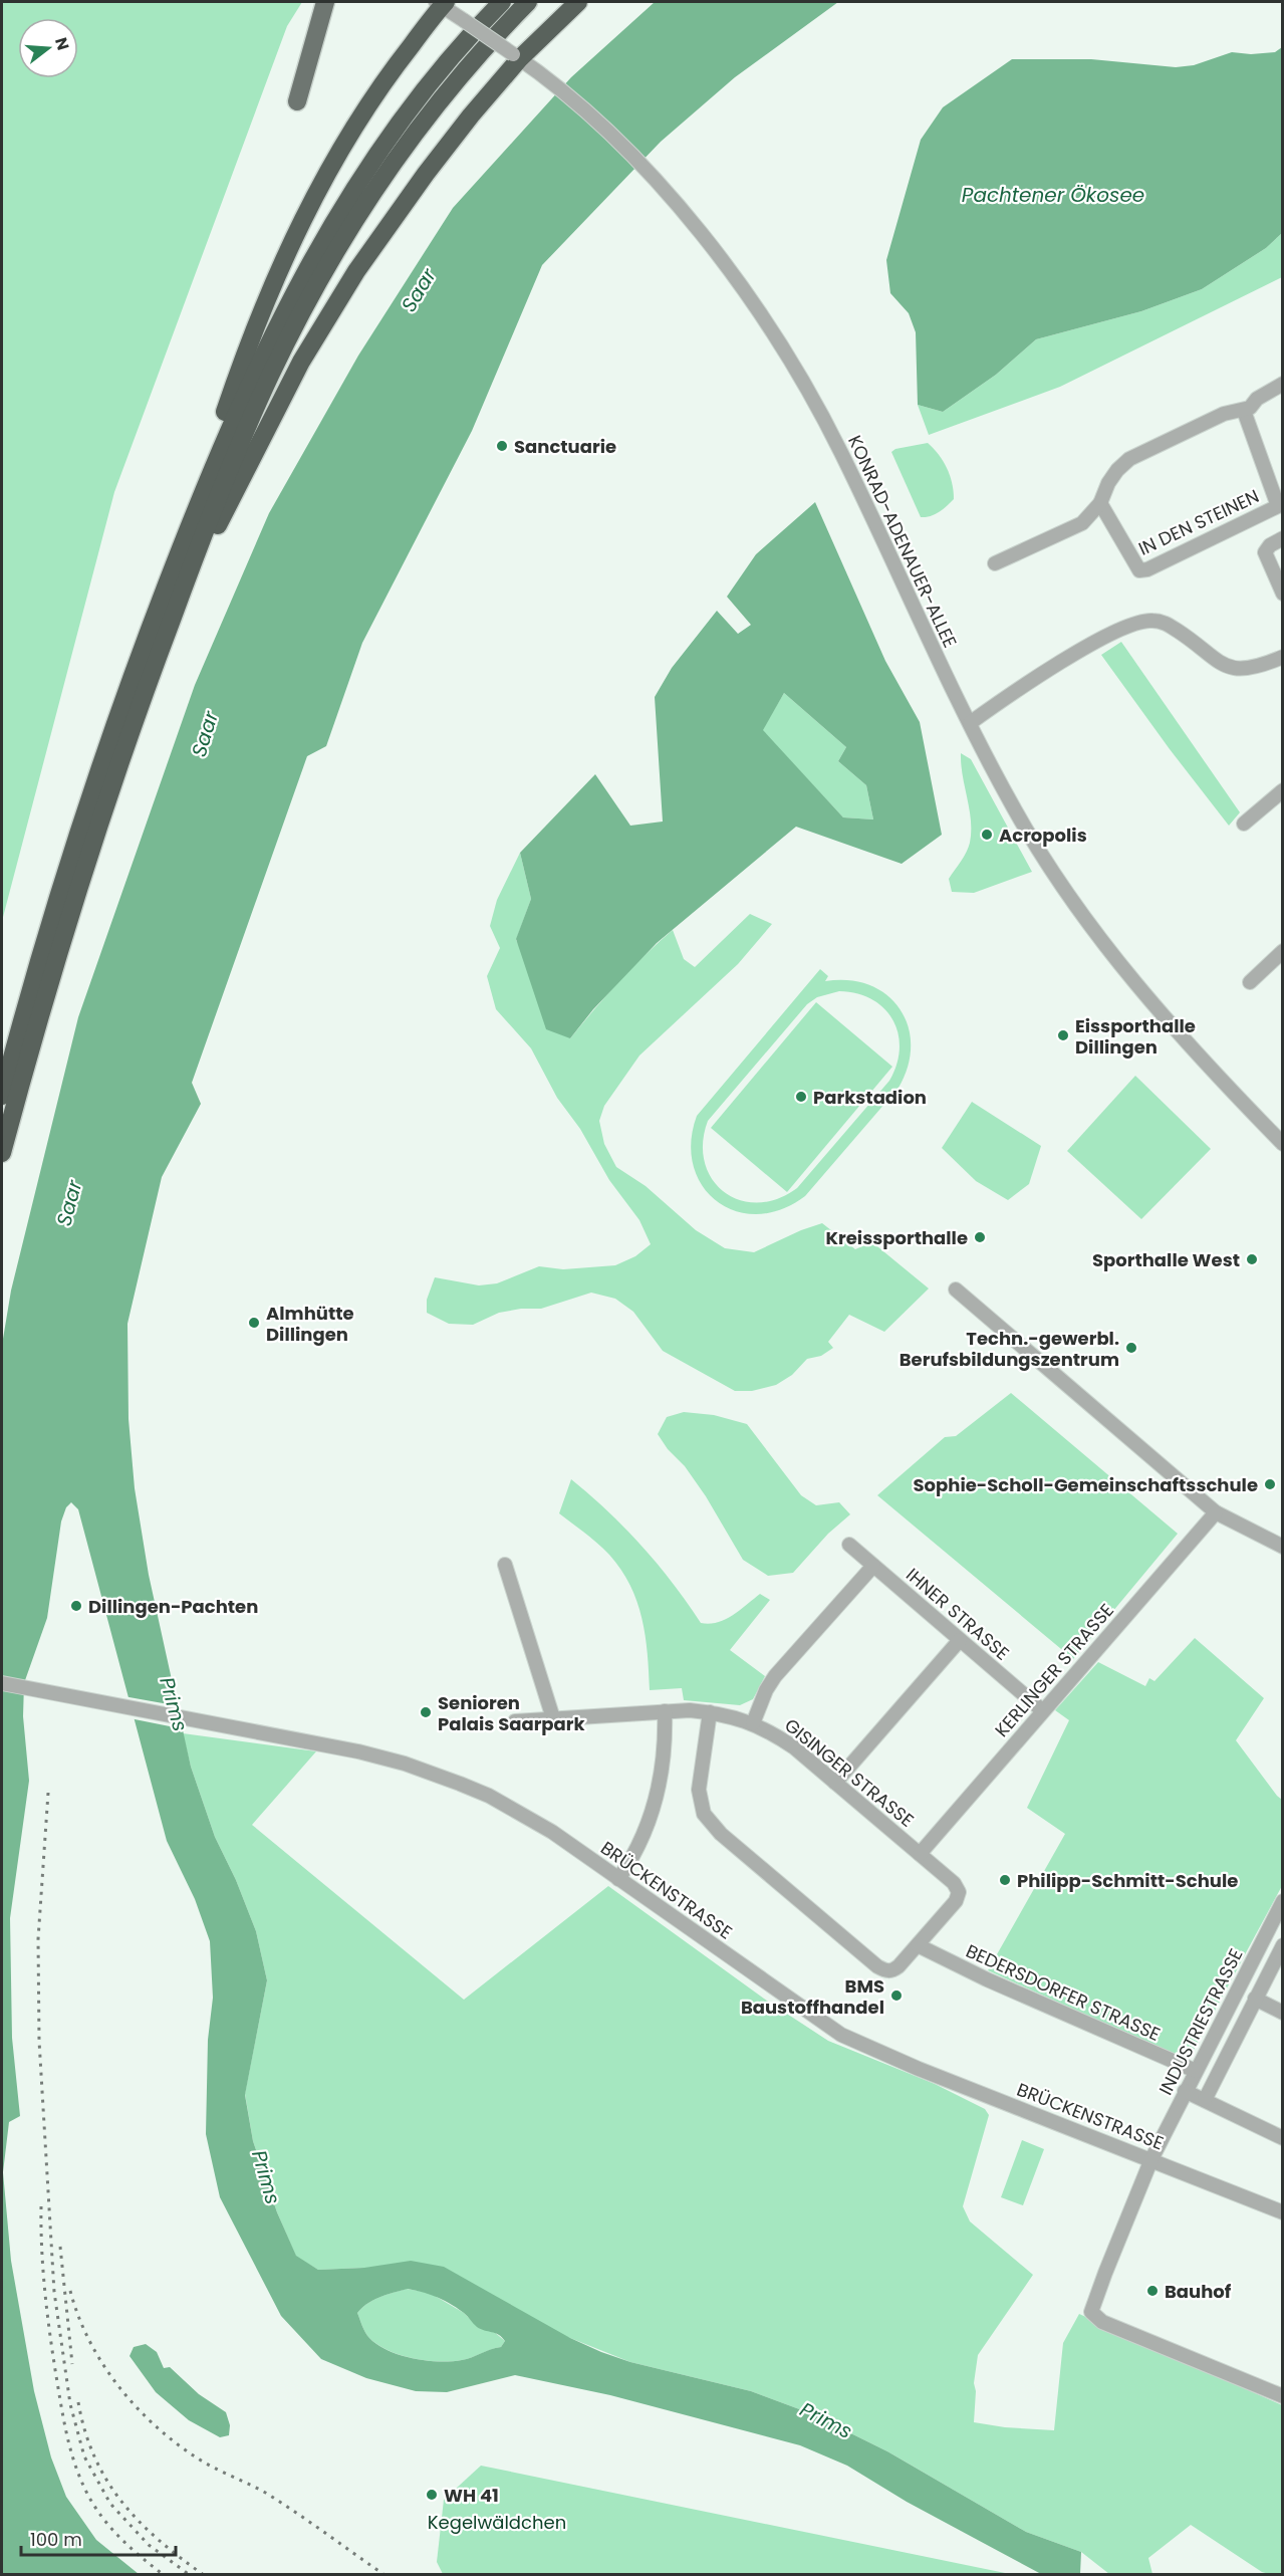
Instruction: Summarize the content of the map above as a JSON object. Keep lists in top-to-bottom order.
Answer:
{
  "streets": {
    "street": [
      "IN DEN STEINEN",
      "KONRAD-ADENAUER-ALLEE",
      "IHNER STRASSE",
      "KERLINGER STRASSE",
      "GISINGER STRASSE",
      "BRÜCKENSTRASSE",
      "BEDERSDORFER STRASSE",
      "INDUSTRIESTRASSE"
    ]
  },
  "crossings": [
    ["IHNER STRASSE", "KERLINGER STRASSE"],
    ["KERLINGER STRASSE", "GISINGER STRASSE"],
    ["GISINGER STRASSE", "BEDERSDORFER STRASSE"],
    ["BRÜCKENSTRASSE", "INDUSTRIESTRASSE"],
    ["BEDERSDORFER STRASSE", "INDUSTRIESTRASSE"]
  ],
  "water": ["Pachtener Ökosee", "Saar", "Prims"],
  "parks": ["Kegelwäldchen"],
  "places": [
    "Sanctuarie",
    "Acropolis",
    "Eissporthalle Dillingen",
    "Parkstadion",
    "Kreissporthalle",
    "Sporthalle West",
    "Almhütte Dillingen",
    "Techn.-gewerbl. Berufsbildungszentrum",
    "Sophie-Scholl-Gemeinschaftsschule",
    "Dillingen-Pachten",
    "Senioren Palais Saarpark",
    "Philipp-Schmitt-Schule",
    "BMS Baustoffhandel",
    "Bauhof",
    "WH 41"
  ],
  "scale_bar": "100 m",
  "north": "right"
}
